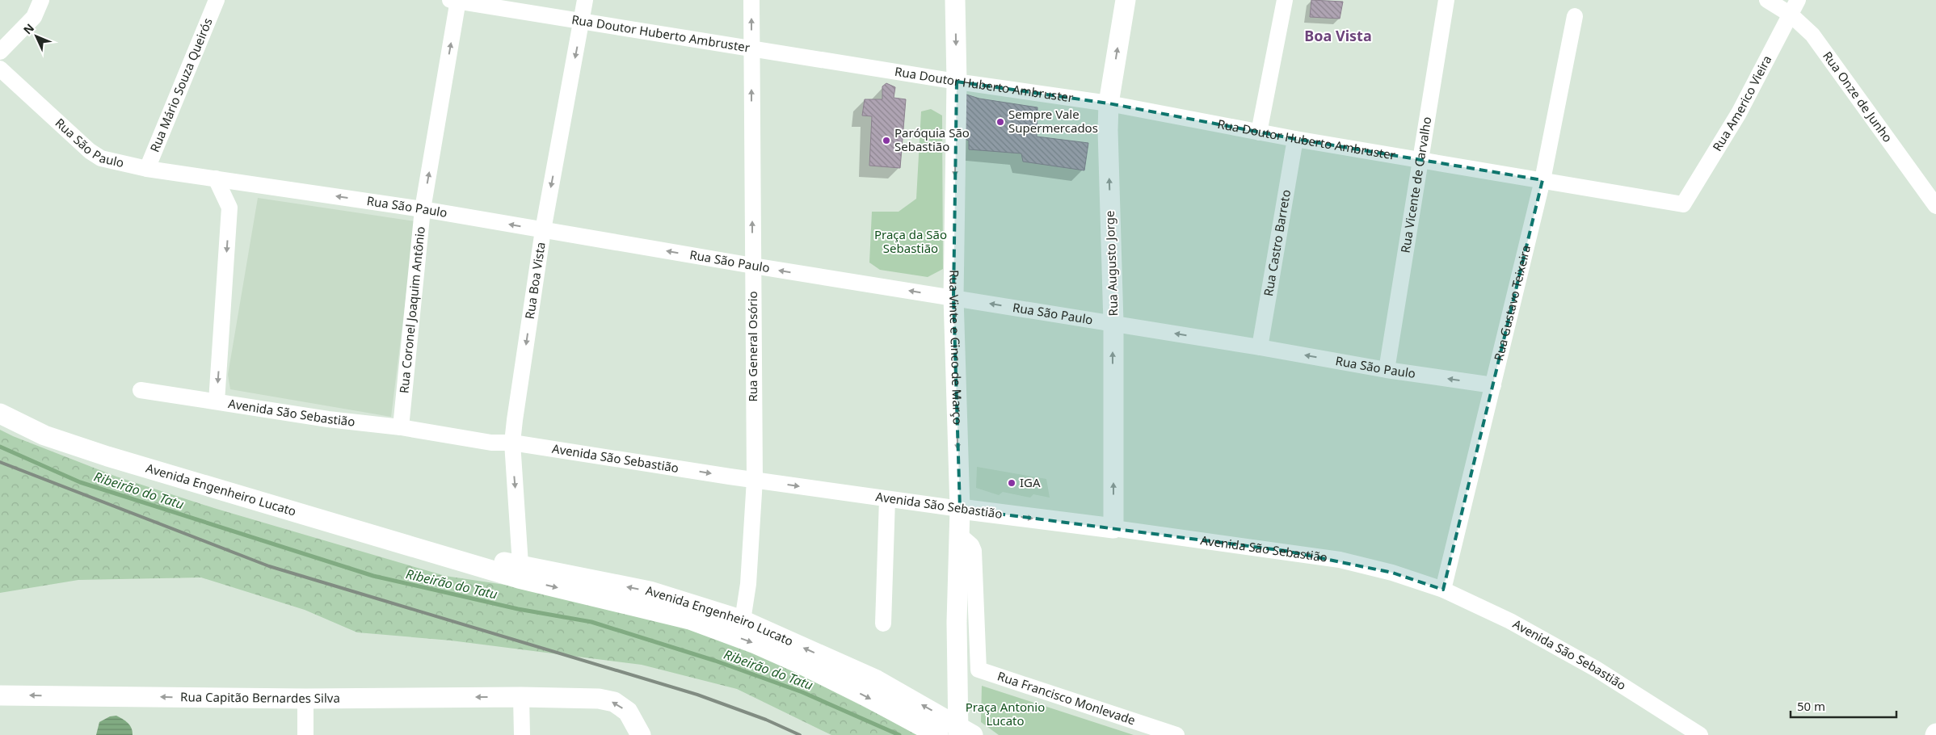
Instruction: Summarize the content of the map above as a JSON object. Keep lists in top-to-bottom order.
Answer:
{
  "streets": {
    "main road": [
      "Rua Augusto Jorge",
      "Rua Vinte e Cinco de Março",
      "Avenida São Sebastião",
      "Avenida Engenheiro Lucato",
      "Rua Capitão Bernardes Silva"
    ],
    "street": [
      "Rua Doutor Huberto Ambruster",
      "Rua Mário Souza Queirós",
      "Rua Onze de Junho",
      "Rua Americo Vieira",
      "Rua São Paulo",
      "Rua Vicente de Carvalho",
      "Rua Castro Barreto",
      "Rua Boa Vista",
      "Rua Gustavo Teixeira",
      "Rua Coronel Joaquim Antônio",
      "Rua General Osório",
      "Rua Francisco Monlevade"
    ]
  },
  "crossings": [
    ["Rua Doutor Huberto Ambruster", "Rua Americo Vieira"],
    ["Rua Doutor Huberto Ambruster", "Rua Vicente de Carvalho"],
    ["Rua Doutor Huberto Ambruster", "Rua Castro Barreto"],
    ["Rua Doutor Huberto Ambruster", "Rua Augusto Jorge"],
    ["Rua Doutor Huberto Ambruster", "Rua Boa Vista"],
    ["Rua Doutor Huberto Ambruster", "Rua Gustavo Teixeira"],
    ["Rua Doutor Huberto Ambruster", "Rua Coronel Joaquim Antônio"],
    ["Rua Doutor Huberto Ambruster", "Rua General Osório"],
    ["Rua Doutor Huberto Ambruster", "Rua Vinte e Cinco de Março"],
    ["Rua Mário Souza Queirós", "Rua São Paulo"],
    ["Rua Onze de Junho", "Rua Americo Vieira"],
    ["Rua São Paulo", "Rua Vicente de Carvalho"],
    ["Rua São Paulo", "Rua Castro Barreto"],
    ["Rua São Paulo", "Rua Augusto Jorge"],
    ["Rua São Paulo", "Rua Boa Vista"],
    ["Rua São Paulo", "Rua Gustavo Teixeira"],
    ["Rua São Paulo", "Rua Coronel Joaquim Antônio"],
    ["Rua São Paulo", "Rua General Osório"],
    ["Rua São Paulo", "Rua Vinte e Cinco de Março"],
    ["Rua Augusto Jorge", "Avenida São Sebastião"],
    ["Rua Boa Vista", "Avenida São Sebastião"],
    ["Rua Boa Vista", "Avenida Engenheiro Lucato"],
    ["Rua Gustavo Teixeira", "Avenida São Sebastião"],
    ["Rua Coronel Joaquim Antônio", "Avenida São Sebastião"],
    ["Rua General Osório", "Avenida São Sebastião"],
    ["Rua General Osório", "Avenida Engenheiro Lucato"],
    ["Rua Vinte e Cinco de Março", "Avenida São Sebastião"],
    ["Rua Vinte e Cinco de Março", "Rua Francisco Monlevade"]
  ],
  "one_way": [
    "Rua São Paulo",
    "Rua Augusto Jorge",
    "Rua Boa Vista",
    "Rua Coronel Joaquim Antônio",
    "Rua General Osório",
    "Rua Vinte e Cinco de Março",
    "Rua Capitão Bernardes Silva"
  ],
  "districts": ["Boa Vista"],
  "water": ["Ribeirão do Tatu"],
  "parks": ["Praça da São Sebastião", "Praça Antonio Lucato"],
  "places": ["Sempre Vale Supermercados", "Paróquia São Sebastião", "IGA"],
  "scale_bar": "50 m",
  "north": "top left"
}
